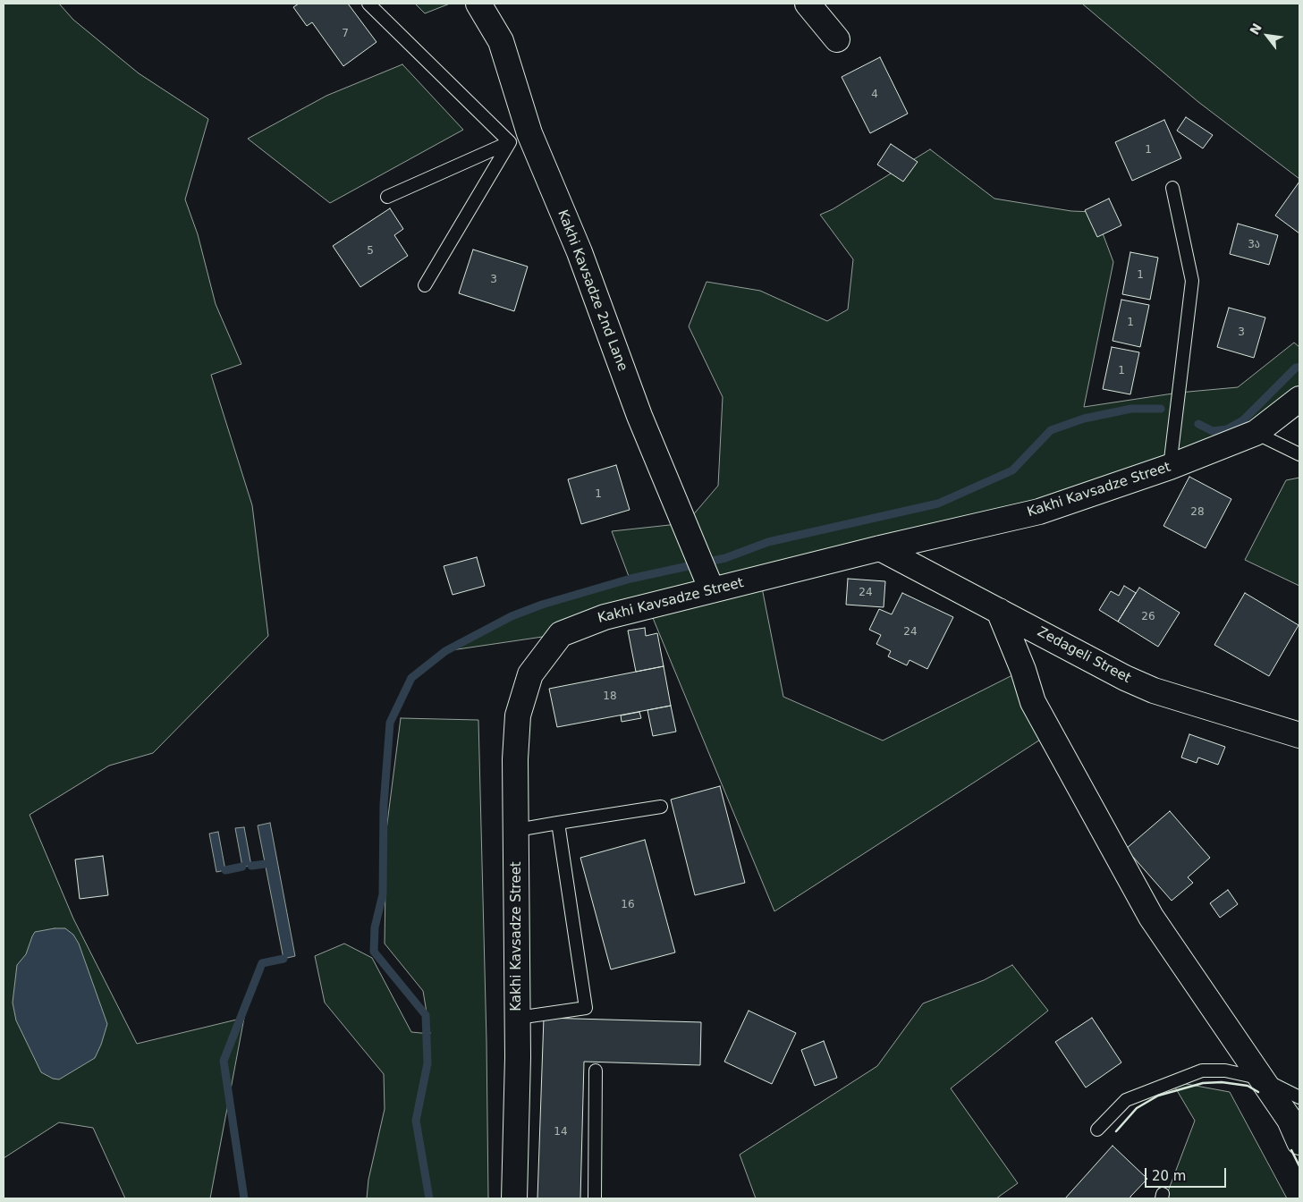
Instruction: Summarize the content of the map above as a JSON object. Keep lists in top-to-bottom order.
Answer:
{
  "streets": {
    "street": ["Kakhi Kavsadze 2nd Lane", "Kakhi Kavsadze Street", "Zedageli Street"]
  },
  "crossings": [
    ["Kakhi Kavsadze 2nd Lane", "Kakhi Kavsadze Street"],
    ["Kakhi Kavsadze Street", "Zedageli Street"]
  ],
  "house_numbers": [
    "7",
    "4",
    "1",
    "3ა",
    "5",
    "1",
    "3",
    "1",
    "3",
    "1",
    "1",
    "28",
    "24",
    "26",
    "24",
    "18",
    "16",
    "14"
  ],
  "scale_bar": "20 m",
  "north": "top left"
}
